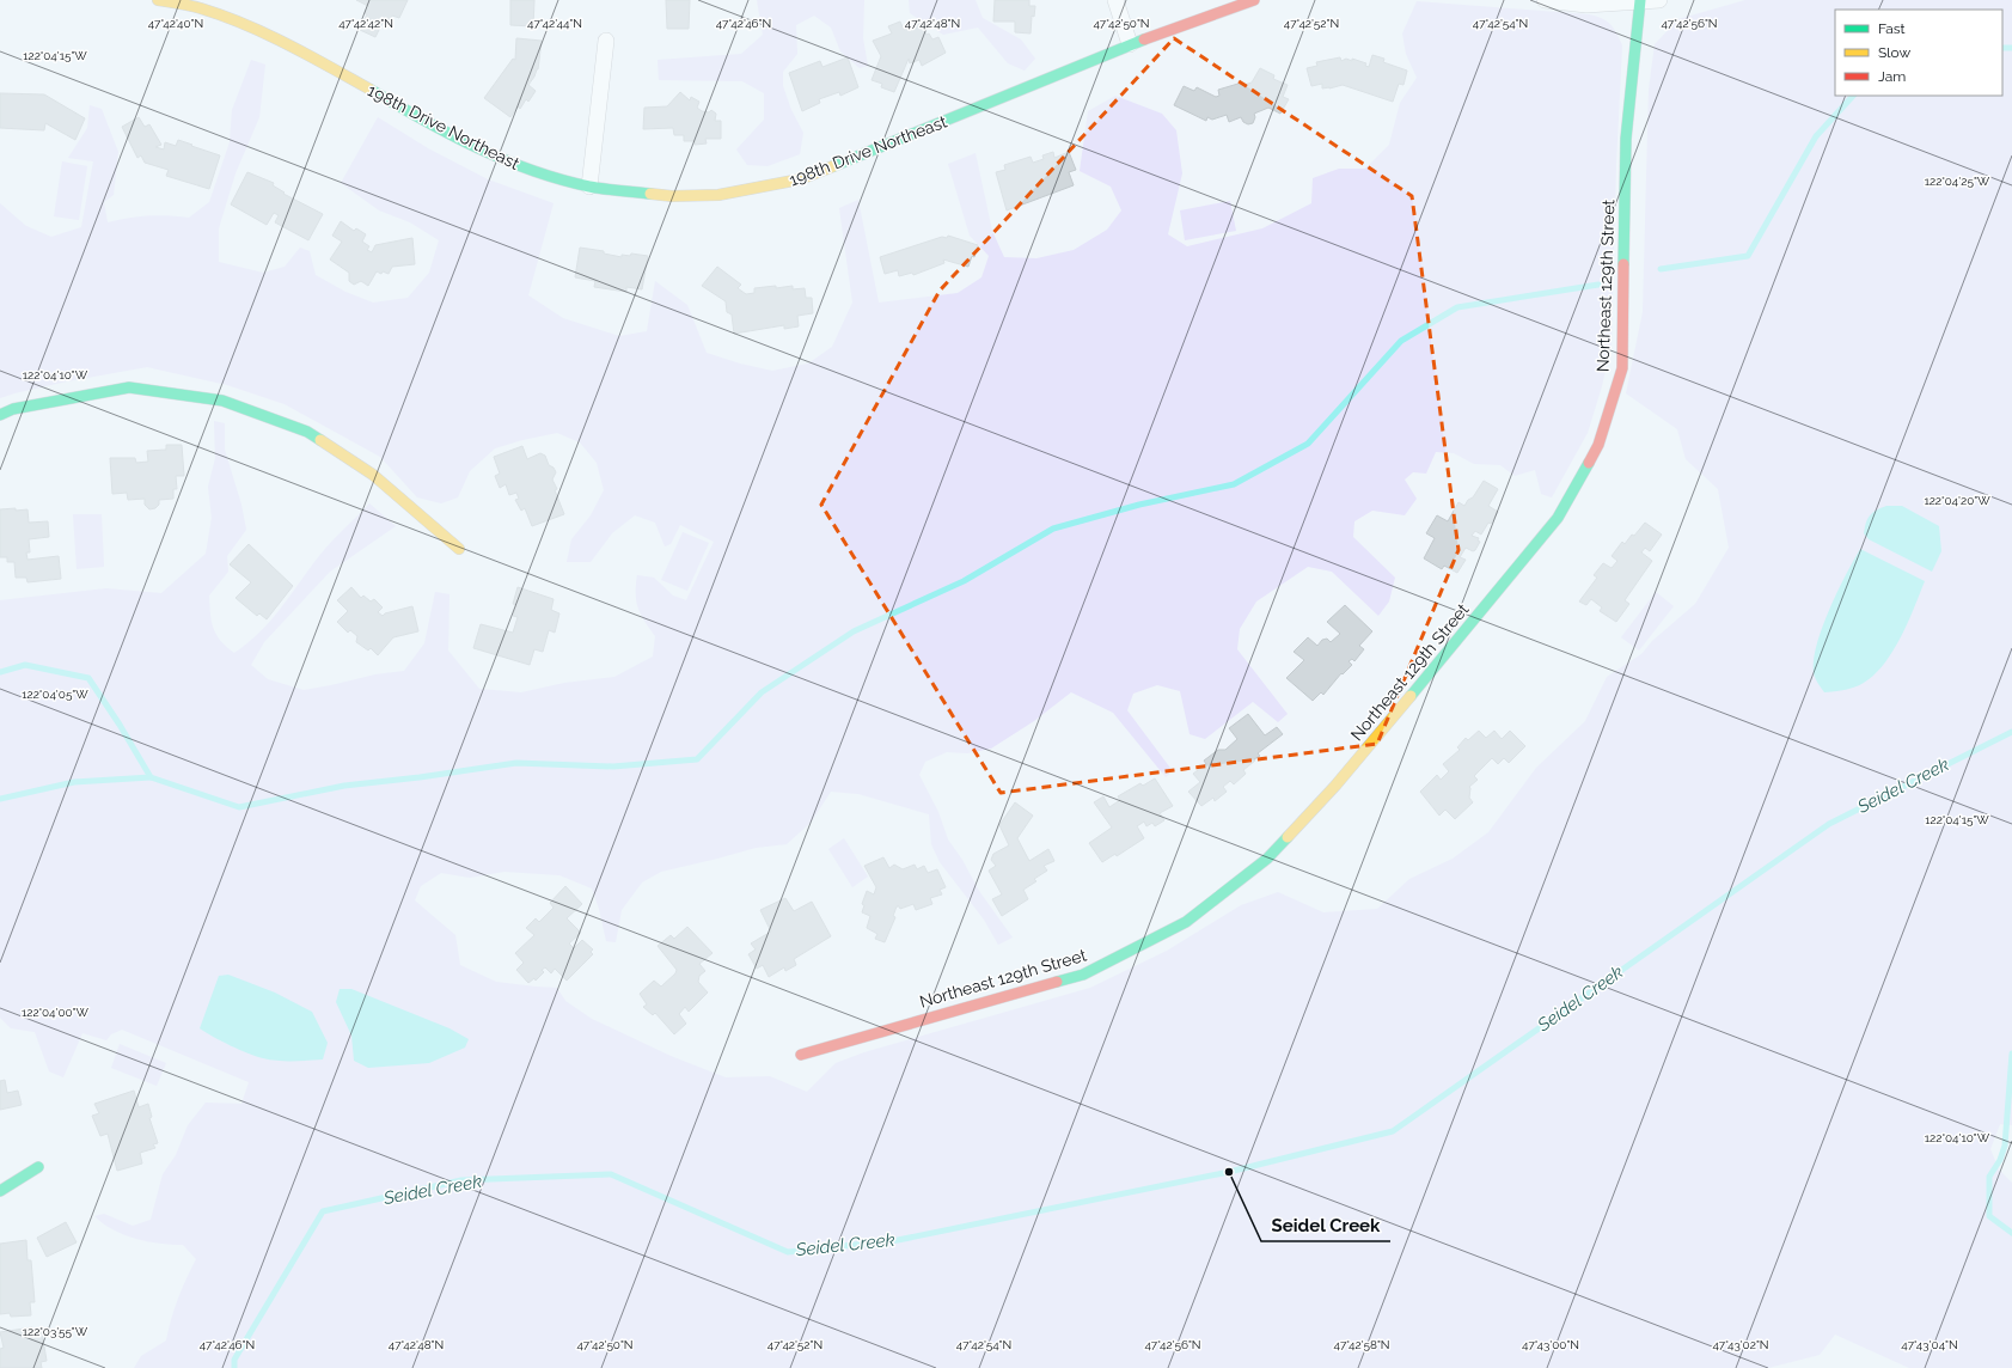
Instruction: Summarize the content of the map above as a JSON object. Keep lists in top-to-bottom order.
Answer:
{
  "streets": {
    "street": ["198th Drive Northeast", "Northeast 129th Street"]
  },
  "water": ["Seidel Creek"],
  "places": ["Seidel Creek"],
  "legend": ["Fast", "Slow", "Jam"],
  "coordinates": [
    "47°42'50\"N",
    "47°42'52\"N",
    "47°42'54\"N",
    "47°42'40\"N",
    "47°42'42\"N",
    "47°42'44\"N",
    "47°42'46\"N",
    "47°42'48\"N",
    "47°42'56\"N",
    "122°04'15\"W",
    "122°04'25\"W",
    "122°04'10\"W",
    "122°04'20\"W",
    "122°04'05\"W",
    "122°04'00\"W",
    "122°03'55\"W",
    "47°42'58\"N",
    "47°43'00\"N",
    "47°43'02\"N",
    "47°43'04\"N"
  ]
}
